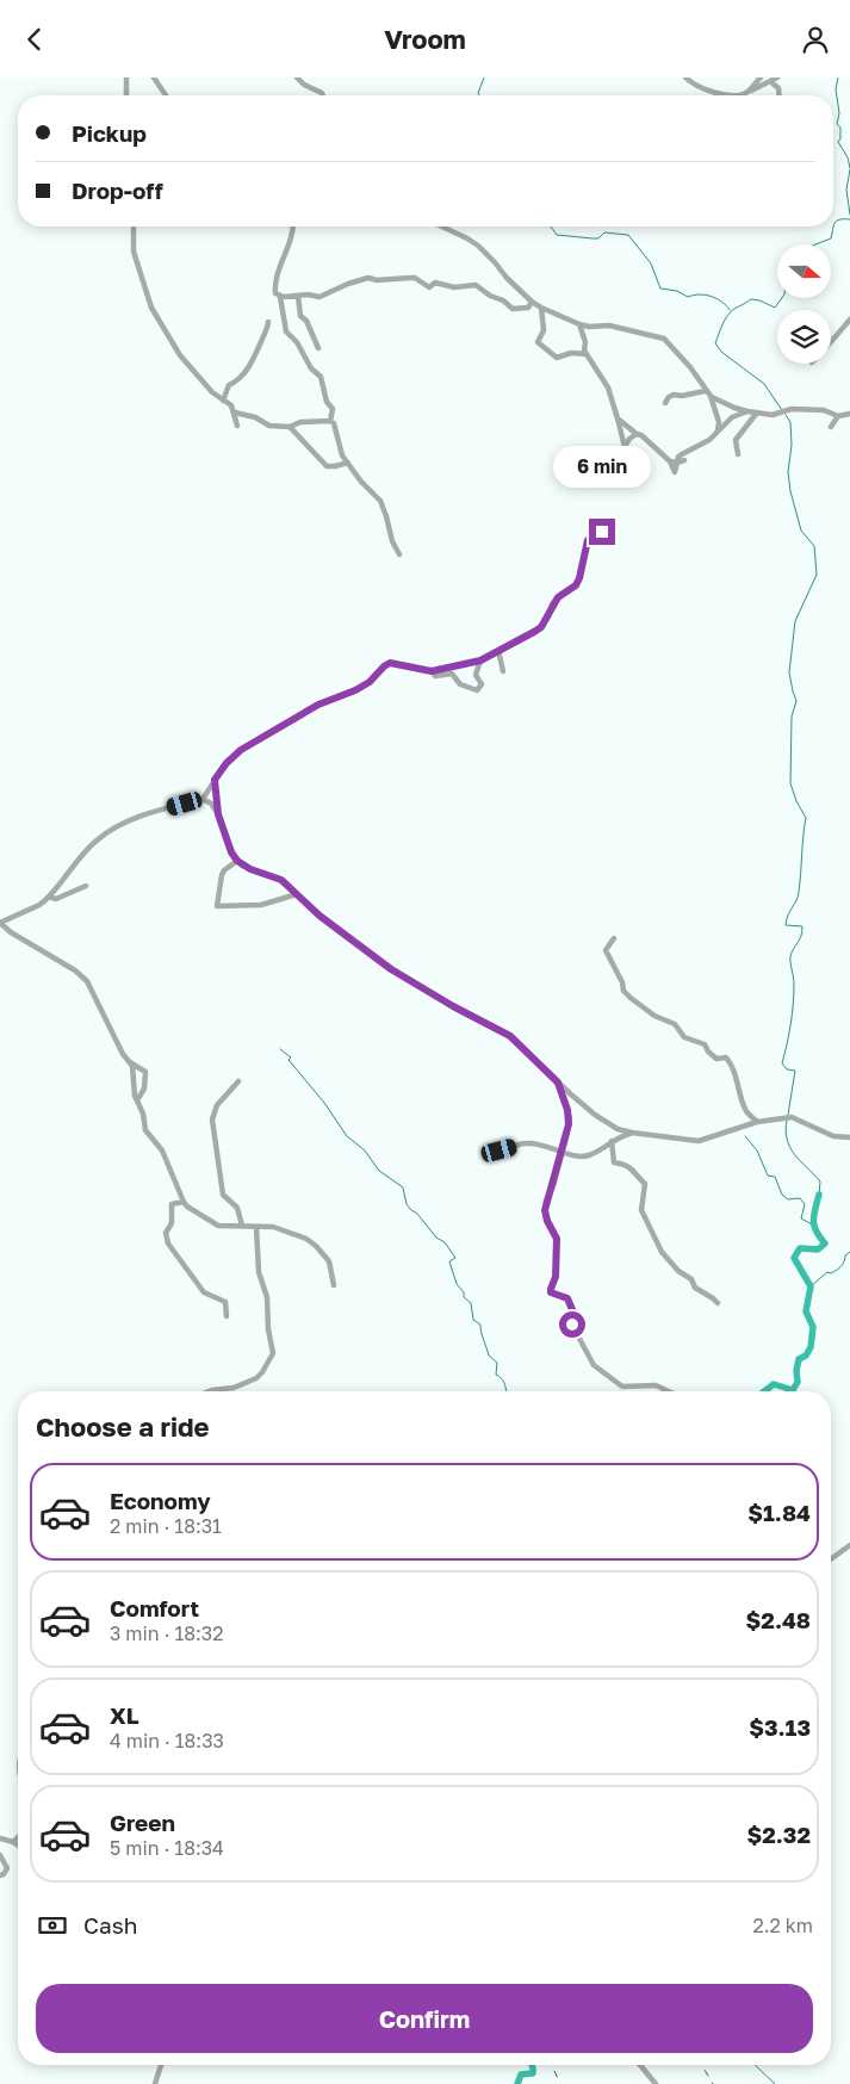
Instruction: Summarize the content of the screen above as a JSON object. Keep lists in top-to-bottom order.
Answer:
{
  "north": "right",
  "page": {
    "header": "Vroom",
    "banner": ["Pickup", "Drop-off"],
    "bubble": "6 min",
    "heading": "Choose a ride",
    "list": [
      {
        "name": "Economy",
        "note": "2 min · 18:31",
        "value": "$1.84"
      },
      {
        "name": "Comfort",
        "note": "3 min · 18:32",
        "value": "$2.48"
      },
      {
        "name": "XL",
        "note": "4 min · 18:33",
        "value": "$3.13"
      },
      {
        "name": "Green",
        "note": "5 min · 18:34",
        "value": "$2.32"
      }
    ],
    "pay": ["Cash", "2.2 km"],
    "buttons": "Confirm"
  }
}
